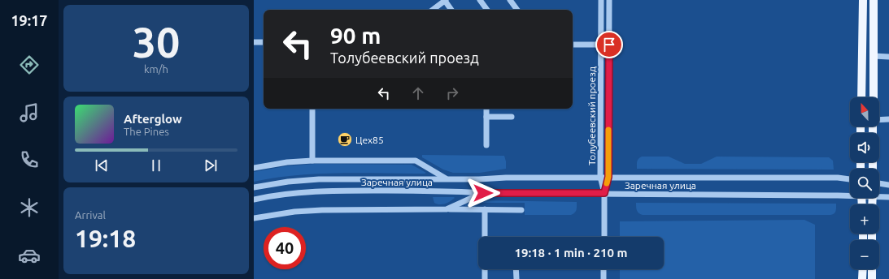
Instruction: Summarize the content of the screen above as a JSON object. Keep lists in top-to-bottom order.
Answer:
{
  "streets": {
    "street": ["Толубеевский проезд", "Заречная улица"]
  },
  "crossings": [
    ["Толубеевский проезд", "Заречная улица"]
  ],
  "places": {
    "cafe": ["Цех85"]
  },
  "north": "top",
  "page": {
    "tabs": "19:17",
    "tile": [
      ["30", "km/h"],
      ["Arrival", "19:18"]
    ],
    "turn": ["90 m", "Толубеевский проезд"],
    "map_buttons": ["+", "−"],
    "song": ["Afterglow", "The Pines"],
    "limit": "40",
    "trip": "19:18 · 1 min · 210 m"
  }
}
